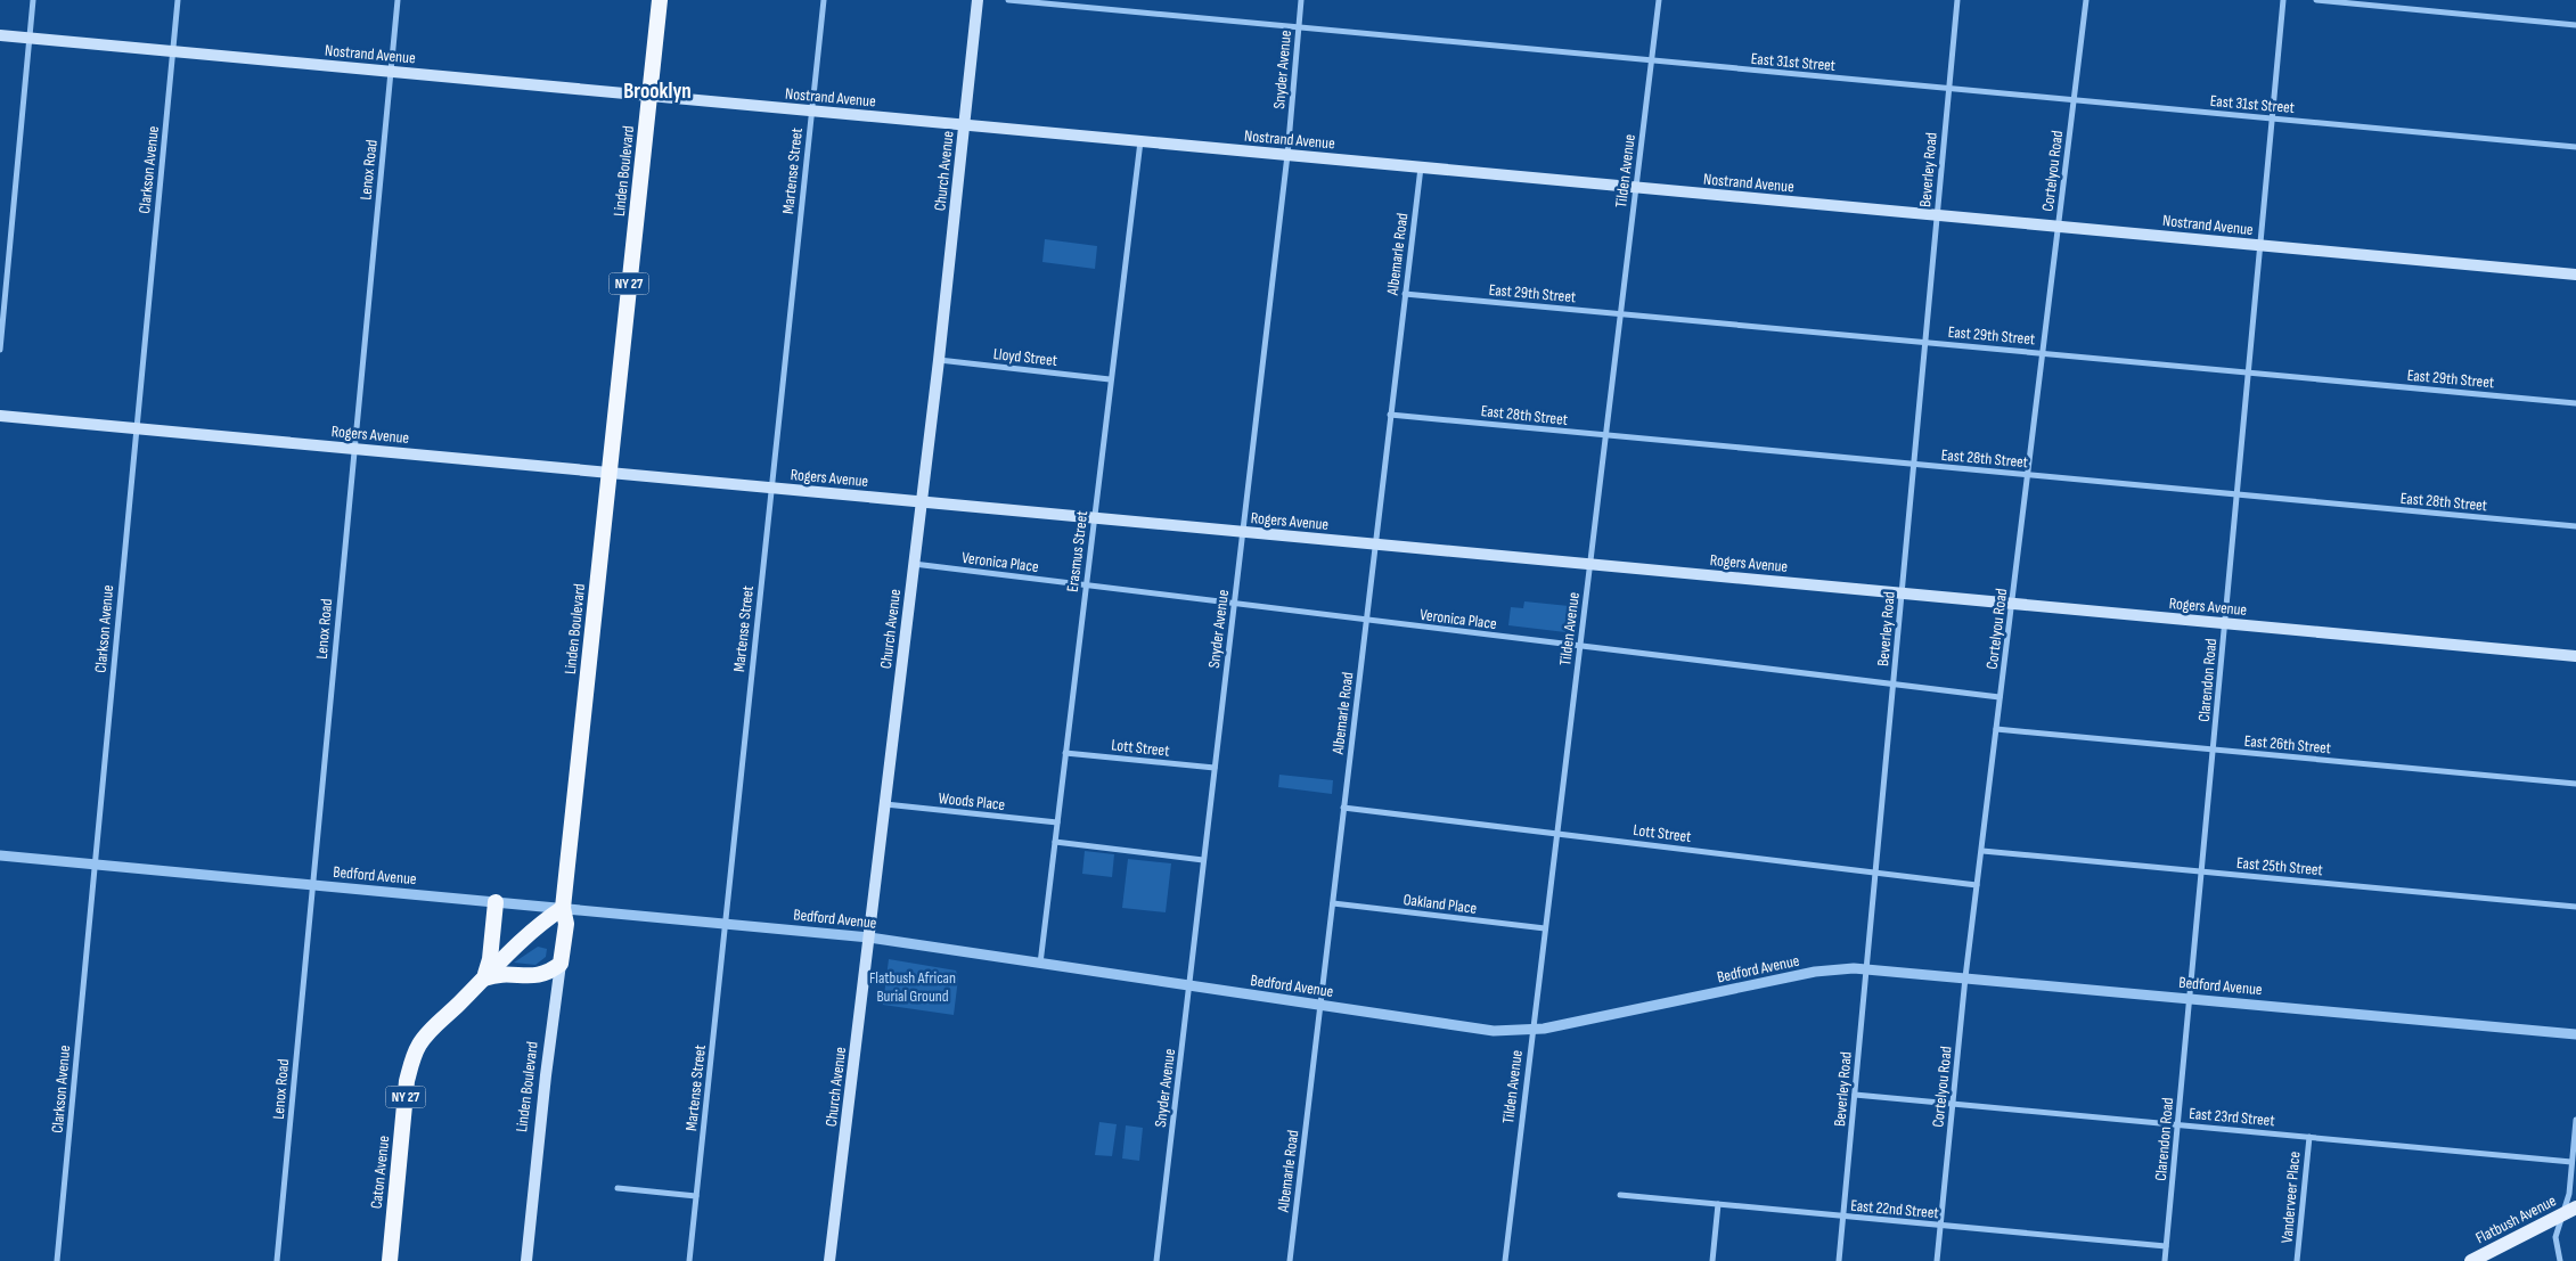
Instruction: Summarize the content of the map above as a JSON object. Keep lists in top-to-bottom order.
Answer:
{
  "streets": {
    "highway": ["Linden Boulevard", "NY 27", "Caton Avenue"],
    "main road": [
      "Nostrand Avenue",
      "Church Avenue",
      "Rogers Avenue",
      "Flatbush Avenue"
    ],
    "street": [
      "East 31st Street",
      "Snyder Avenue",
      "Clarkson Avenue",
      "Lenox Road",
      "Beverley Road",
      "Martense Street",
      "Tilden Avenue",
      "Cortelyou Road",
      "Albemarle Road",
      "East 29th Street",
      "Lloyd Street",
      "East 28th Street",
      "Erasmus Street",
      "Veronica Place",
      "Clarendon Road",
      "East 26th Street",
      "Lott Street",
      "Woods Place",
      "East 25th Street",
      "Bedford Avenue",
      "Oakland Place",
      "East 23rd Street",
      "Vanderveer Place",
      "East 22nd Street"
    ]
  },
  "crossings": [
    ["Nostrand Avenue", "Snyder Avenue"],
    ["Nostrand Avenue", "Clarkson Avenue"],
    ["Nostrand Avenue", "Lenox Road"],
    ["Nostrand Avenue", "Beverley Road"],
    ["Nostrand Avenue", "Linden Boulevard"],
    ["Nostrand Avenue", "Martense Street"],
    ["Nostrand Avenue", "Church Avenue"],
    ["Nostrand Avenue", "Tilden Avenue"],
    ["Nostrand Avenue", "Cortelyou Road"],
    ["Nostrand Avenue", "Albemarle Road"],
    ["Nostrand Avenue", "Erasmus Street"],
    ["Nostrand Avenue", "Clarendon Road"],
    ["East 31st Street", "Snyder Avenue"],
    ["East 31st Street", "Beverley Road"],
    ["East 31st Street", "Tilden Avenue"],
    ["East 31st Street", "Cortelyou Road"],
    ["East 31st Street", "Clarendon Road"],
    ["Snyder Avenue", "Rogers Avenue"],
    ["Snyder Avenue", "Veronica Place"],
    ["Snyder Avenue", "Lott Street"],
    ["Snyder Avenue", "Bedford Avenue"],
    ["Clarkson Avenue", "Rogers Avenue"],
    ["Clarkson Avenue", "Bedford Avenue"],
    ["Lenox Road", "Rogers Avenue"],
    ["Lenox Road", "Bedford Avenue"],
    ["Beverley Road", "East 29th Street"],
    ["Beverley Road", "East 28th Street"],
    ["Beverley Road", "Rogers Avenue"],
    ["Beverley Road", "Veronica Place"],
    ["Beverley Road", "Lott Street"],
    ["Beverley Road", "Bedford Avenue"],
    ["Beverley Road", "East 23rd Street"],
    ["Beverley Road", "East 22nd Street"],
    ["Linden Boulevard", "Rogers Avenue"],
    ["Linden Boulevard", "Bedford Avenue"],
    ["Linden Boulevard", "Caton Avenue"],
    ["Martense Street", "Rogers Avenue"],
    ["Martense Street", "Bedford Avenue"],
    ["Church Avenue", "Lloyd Street"],
    ["Church Avenue", "Rogers Avenue"],
    ["Church Avenue", "Veronica Place"],
    ["Church Avenue", "Woods Place"],
    ["Church Avenue", "Bedford Avenue"],
    ["Tilden Avenue", "East 29th Street"],
    ["Tilden Avenue", "East 28th Street"],
    ["Tilden Avenue", "Rogers Avenue"],
    ["Tilden Avenue", "Veronica Place"],
    ["Tilden Avenue", "Lott Street"],
    ["Tilden Avenue", "Bedford Avenue"],
    ["Tilden Avenue", "Oakland Place"],
    ["Cortelyou Road", "East 29th Street"],
    ["Cortelyou Road", "East 28th Street"],
    ["Cortelyou Road", "Rogers Avenue"],
    ["Cortelyou Road", "Veronica Place"],
    ["Cortelyou Road", "East 26th Street"],
    ["Cortelyou Road", "Lott Street"],
    ["Cortelyou Road", "East 25th Street"],
    ["Cortelyou Road", "Bedford Avenue"],
    ["Cortelyou Road", "East 23rd Street"],
    ["Cortelyou Road", "East 22nd Street"],
    ["Albemarle Road", "East 29th Street"],
    ["Albemarle Road", "East 28th Street"],
    ["Albemarle Road", "Rogers Avenue"],
    ["Albemarle Road", "Veronica Place"],
    ["Albemarle Road", "Lott Street"],
    ["Albemarle Road", "Bedford Avenue"],
    ["Albemarle Road", "Oakland Place"],
    ["East 29th Street", "Clarendon Road"],
    ["Lloyd Street", "Erasmus Street"],
    ["East 28th Street", "Clarendon Road"],
    ["Rogers Avenue", "Erasmus Street"],
    ["Rogers Avenue", "Clarendon Road"],
    ["Erasmus Street", "Veronica Place"],
    ["Erasmus Street", "Lott Street"],
    ["Erasmus Street", "Woods Place"],
    ["Erasmus Street", "Bedford Avenue"],
    ["Clarendon Road", "East 26th Street"],
    ["Clarendon Road", "East 25th Street"],
    ["Clarendon Road", "Bedford Avenue"],
    ["Clarendon Road", "East 23rd Street"],
    ["Clarendon Road", "East 22nd Street"],
    ["Bedford Avenue", "Caton Avenue"],
    ["East 23rd Street", "Vanderveer Place"]
  ],
  "districts": ["Brooklyn"],
  "parks": ["Flatbush African Burial Ground"]
}
